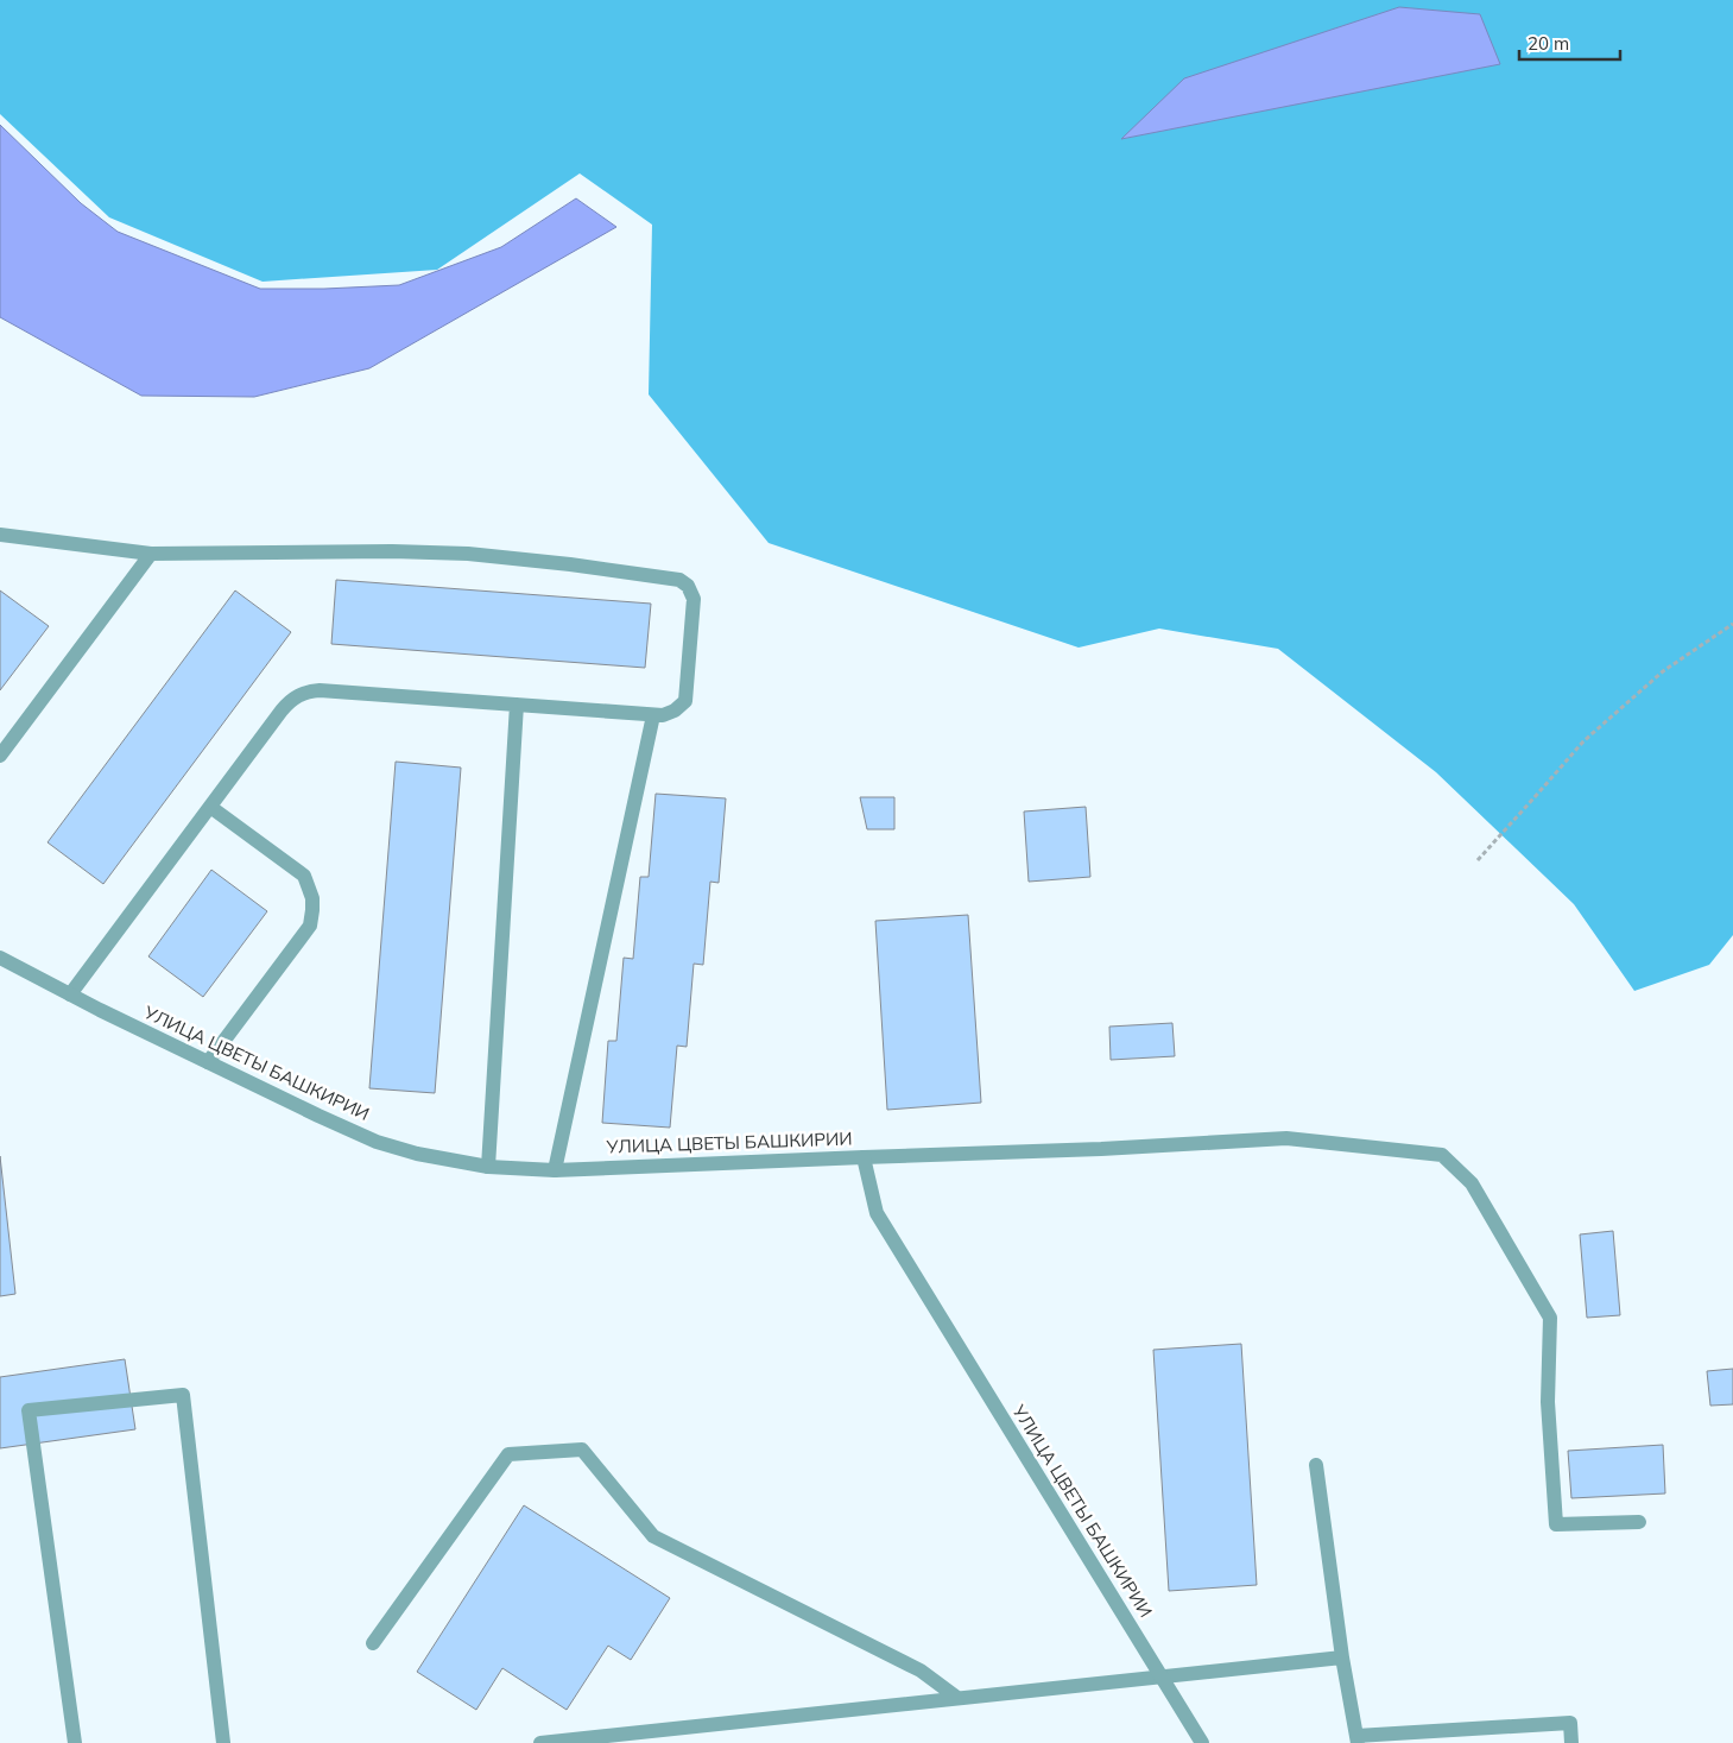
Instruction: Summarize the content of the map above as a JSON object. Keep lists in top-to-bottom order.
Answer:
{
  "streets": {
    "street": ["УЛИЦА ЦВЕТЫ БАШКИРИИ"]
  },
  "scale_bar": "20 m"
}
